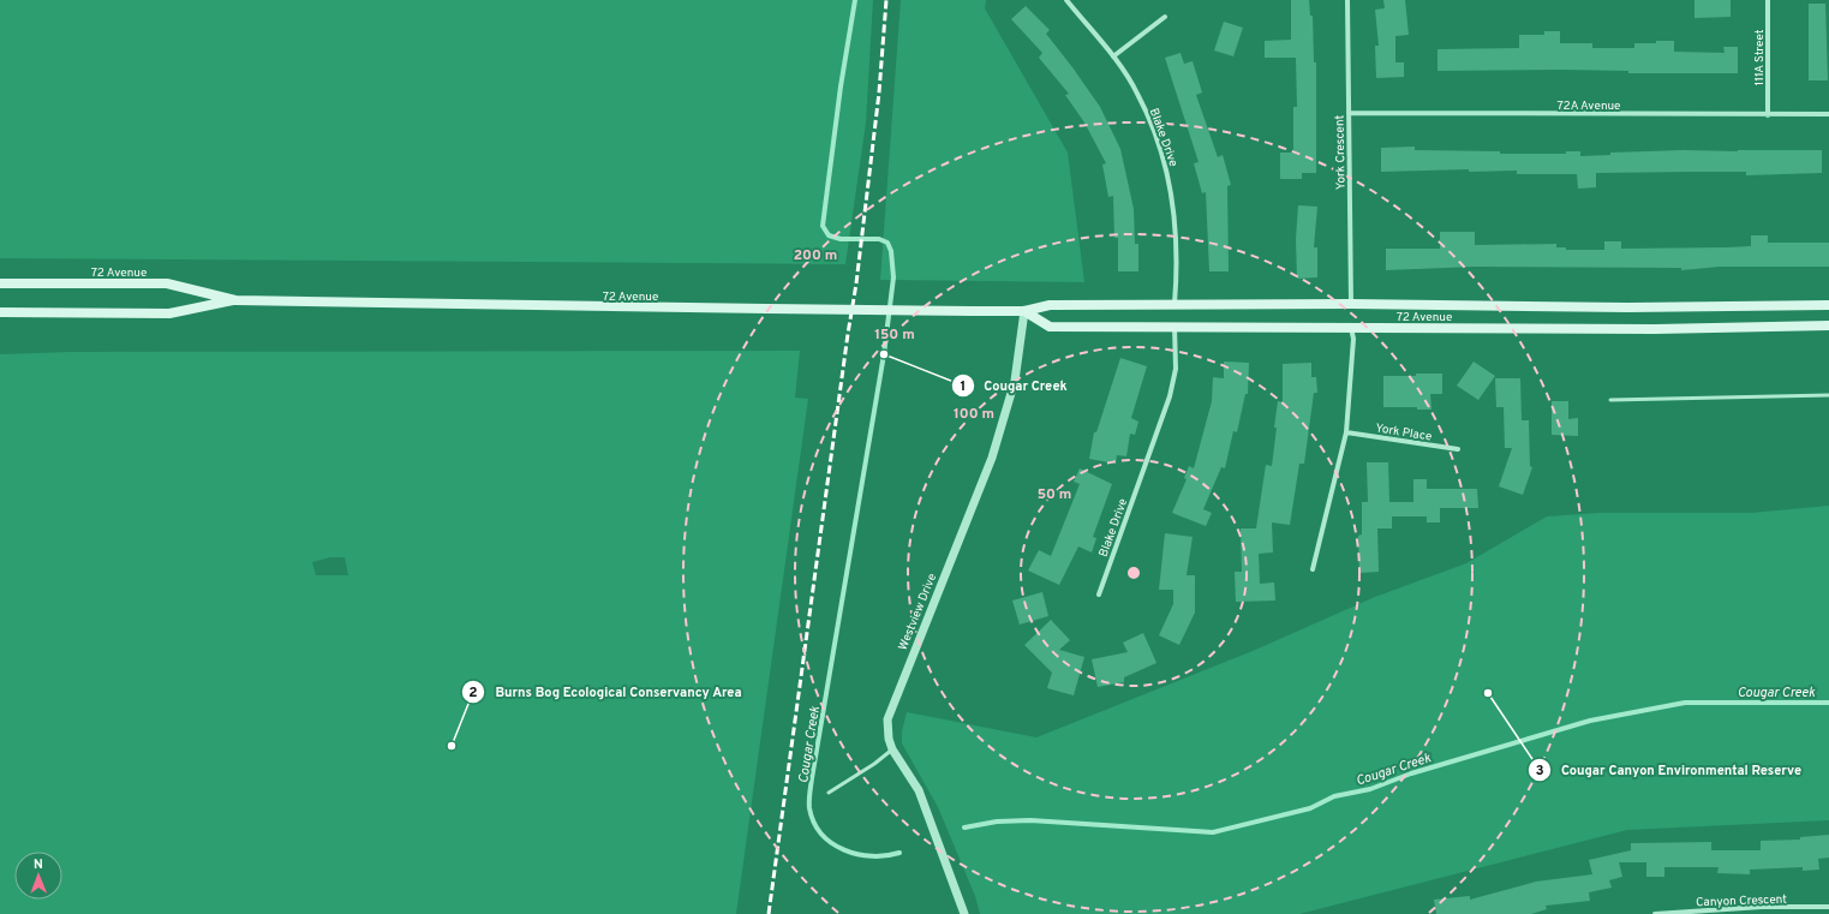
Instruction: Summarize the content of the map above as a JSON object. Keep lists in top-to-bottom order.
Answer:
{
  "streets": {
    "main road": ["72 Avenue"],
    "street": [
      "111A Street",
      "72A Avenue",
      "Blake Drive",
      "York Crescent",
      "York Place",
      "Westview Drive",
      "Canyon Crescent"
    ]
  },
  "crossings": [
    ["111A Street", "72A Avenue"],
    ["72A Avenue", "York Crescent"],
    ["Blake Drive", "72 Avenue"],
    ["York Crescent", "72 Avenue"],
    ["72 Avenue", "Westview Drive"]
  ],
  "water": ["Cougar Creek"],
  "places": ["Cougar Creek", "Cougar Canyon Environmental Reserve", "Burns Bog Ecological Conservancy Area"],
  "north": "top",
  "rings": [
    "200 m",
    "150 m",
    "100 m",
    "50 m"
  ]
}
